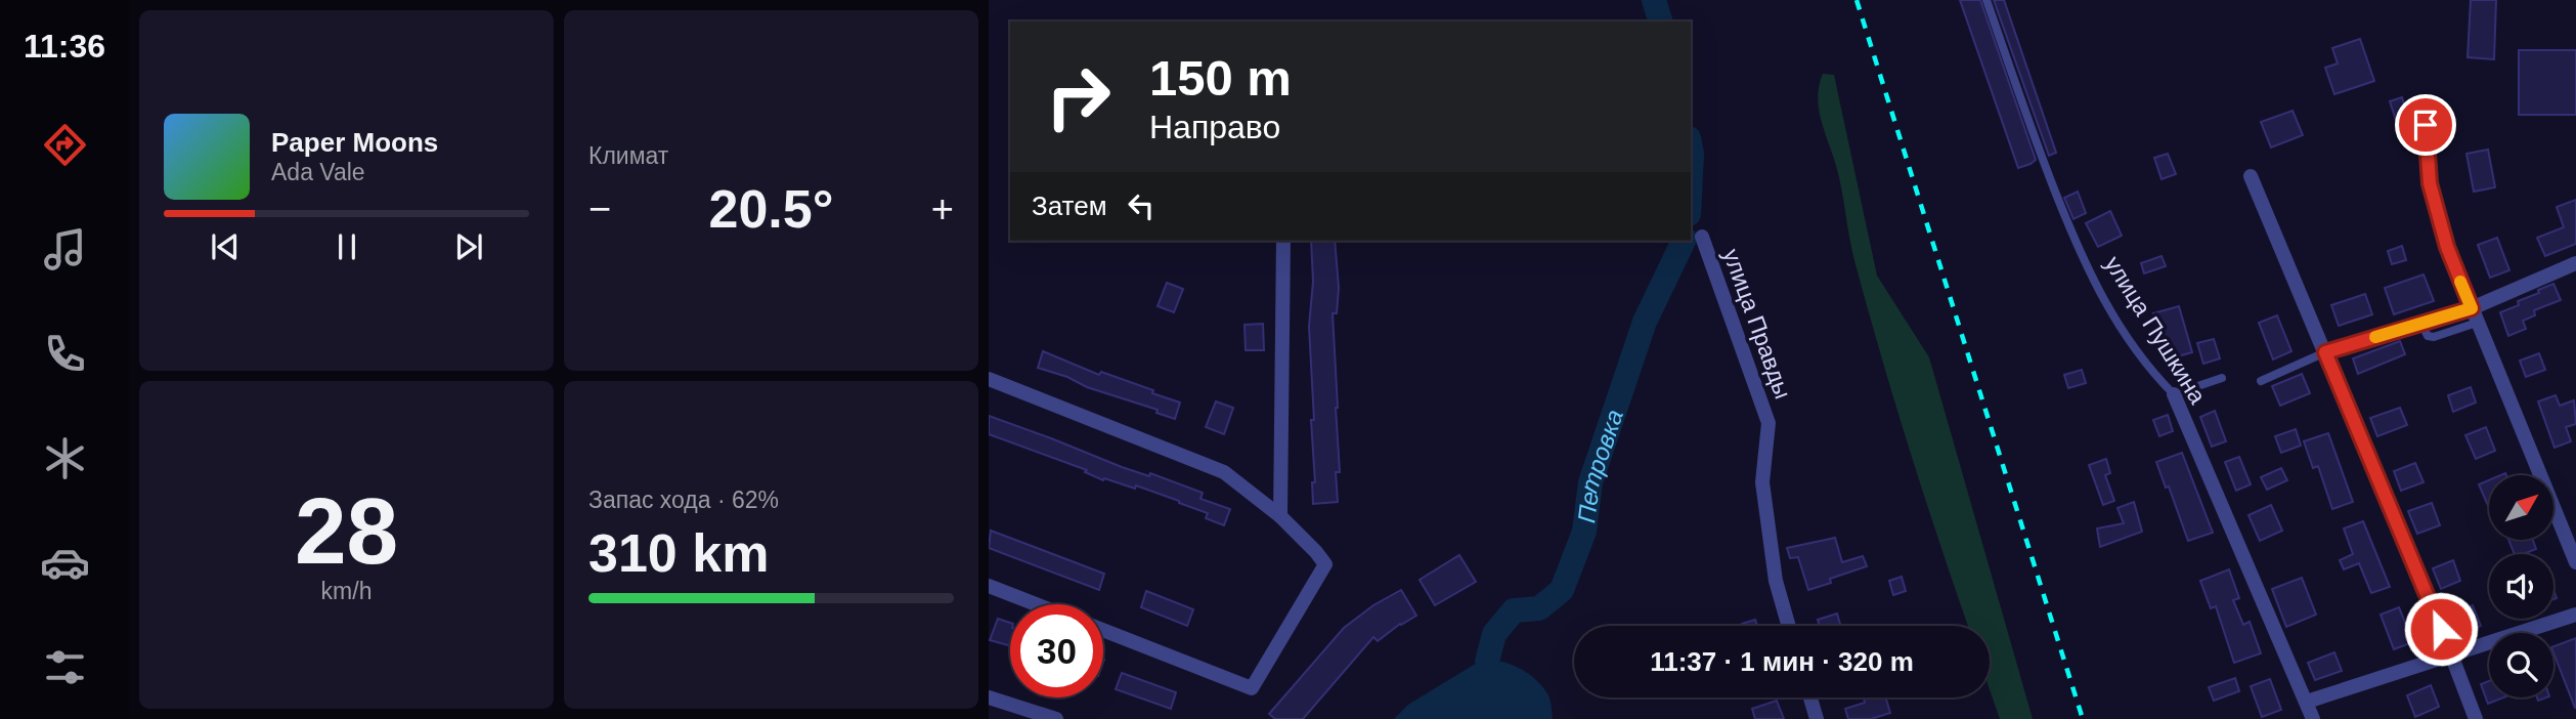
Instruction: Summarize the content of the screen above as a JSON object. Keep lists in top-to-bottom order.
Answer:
{
  "streets": {
    "street": ["улица Правды", "улица Пушкина"]
  },
  "water": ["Петровка"],
  "north": "top right",
  "page": {
    "tabs": "11:36",
    "tile": [
      "Климат",
      ["28", "km/h"],
      ["Запас хода · 62%", "310 km"]
    ],
    "turn": ["150 m", "Направо"],
    "song": ["Paper Moons", "Ada Vale"],
    "then": "Затем",
    "heat": ["−", "20.5°", "+"],
    "limit": "30",
    "trip": "11:37 · 1 мин · 320 m"
  }
}
